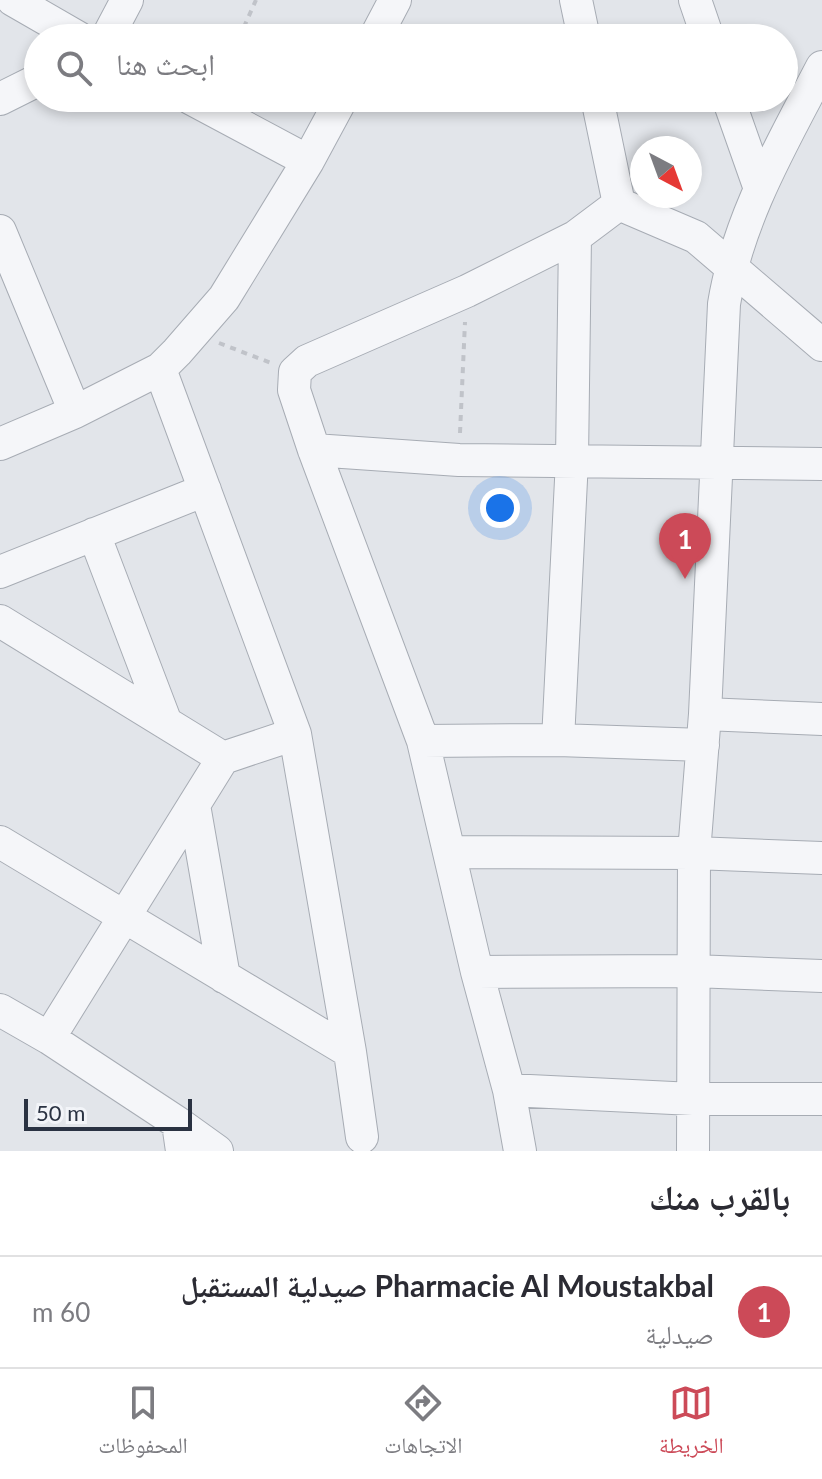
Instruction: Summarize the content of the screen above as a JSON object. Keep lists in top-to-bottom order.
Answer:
{
  "scale_bar": "50 m",
  "north": "bottom right",
  "page": {
    "search": "ابحث هنا",
    "pins": "1",
    "scale": "50 m",
    "heading": "بالقرب منك",
    "list": [
      {
        "mark": "1",
        "name": "Pharmacie Al Moustakbal صيدلية المستقبل",
        "note": "صيدلية",
        "value": "60 m"
      }
    ],
    "nav": ["الخريطة", "الاتجاهات", "المحفوظات"]
  }
}
